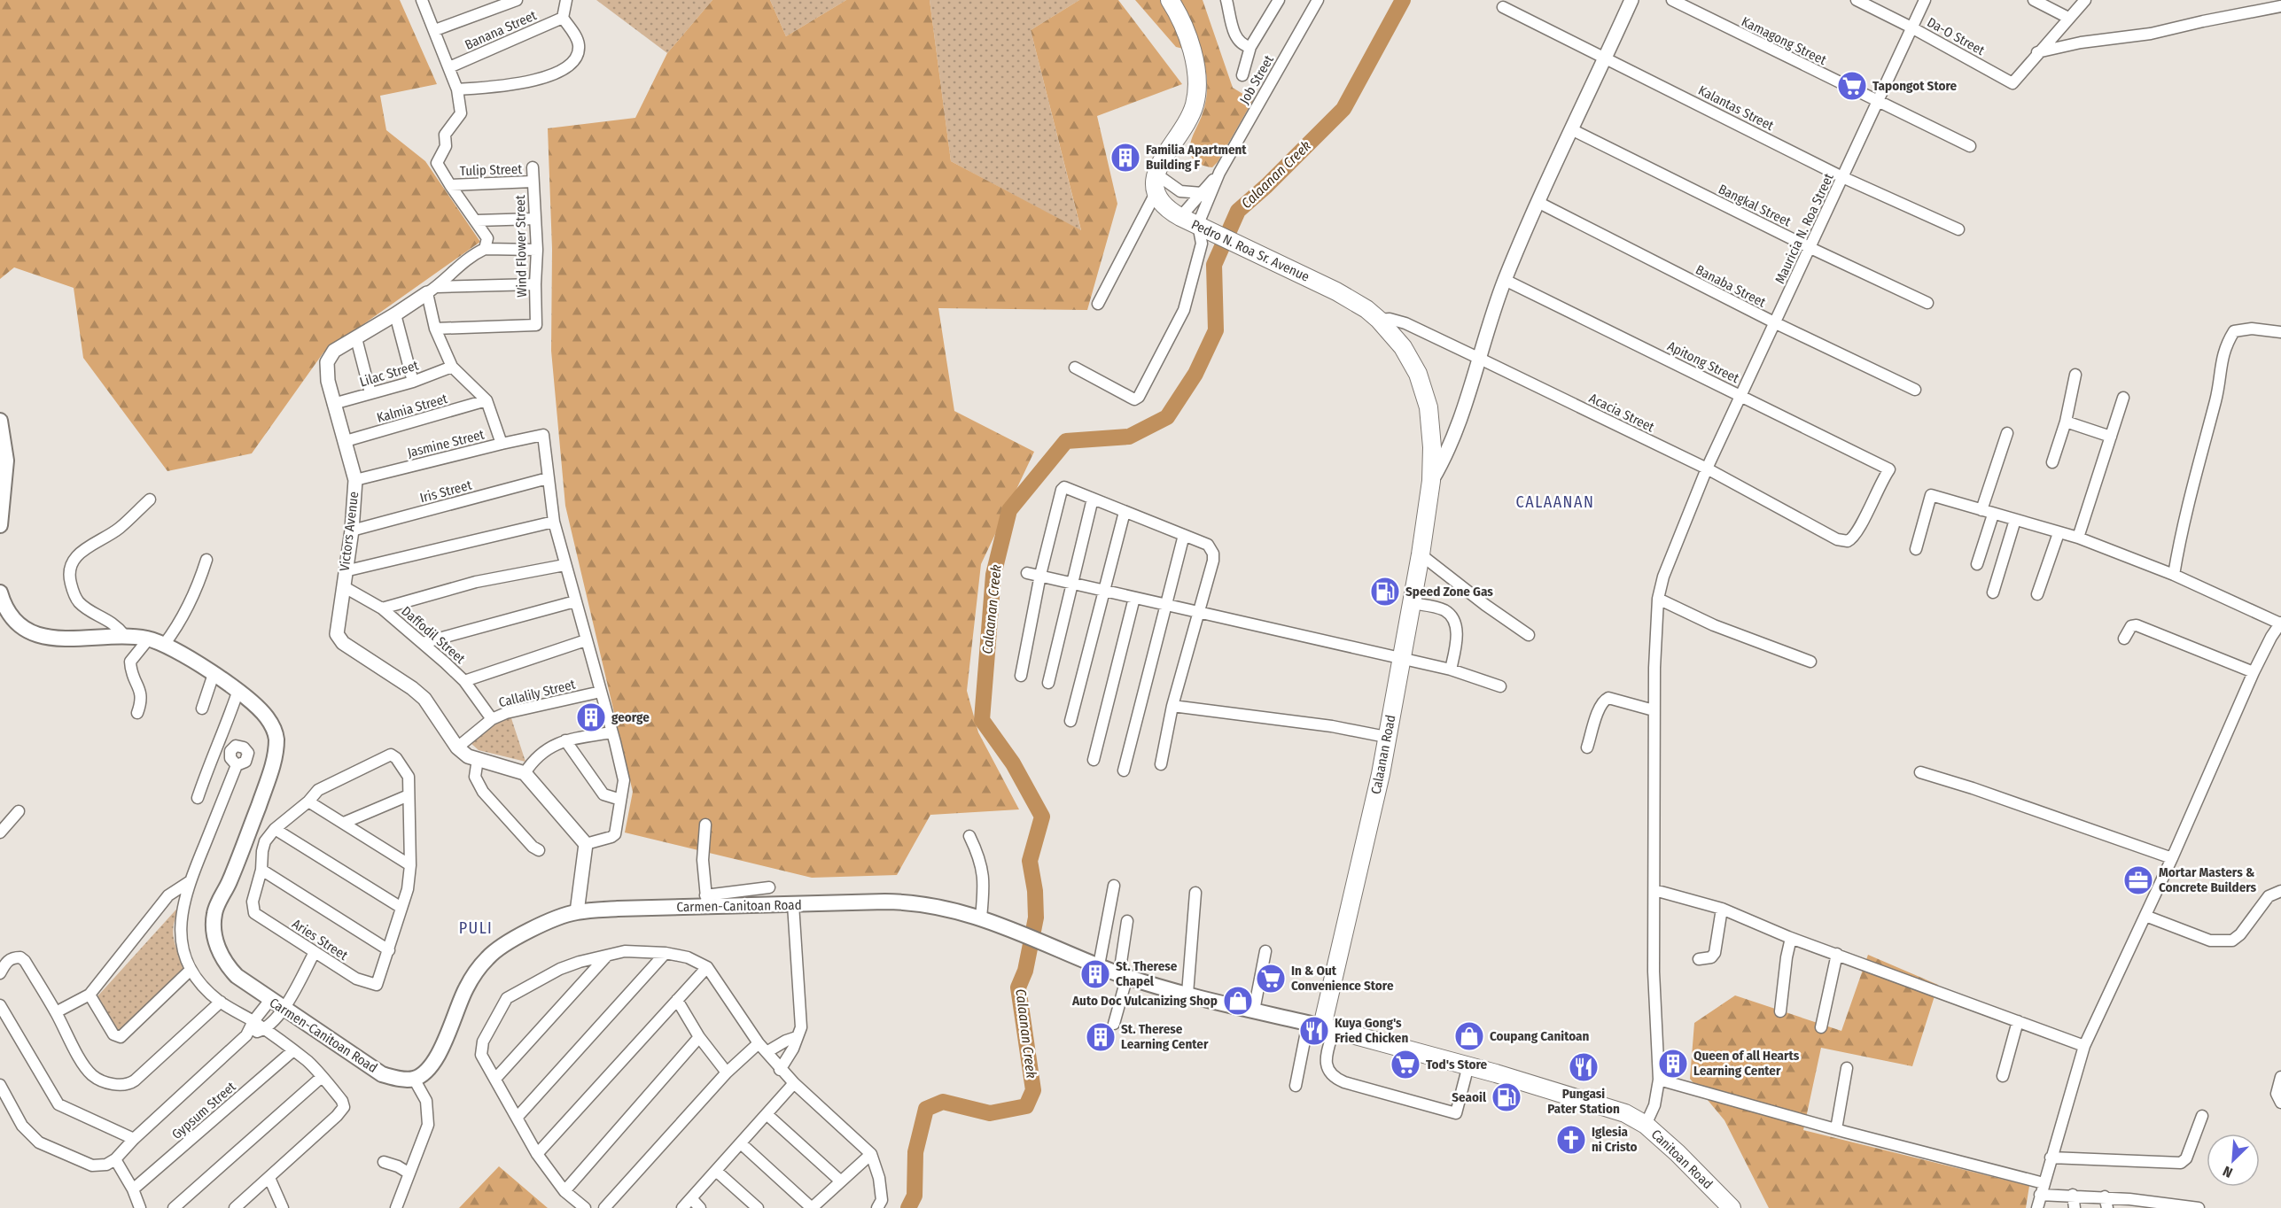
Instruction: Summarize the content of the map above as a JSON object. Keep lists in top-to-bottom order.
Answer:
{
  "streets": {
    "main road": [
      "Pedro N. Roa Sr. Avenue",
      "Calaanan Road",
      "Carmen-Canitoan Road",
      "Canitoan Road"
    ],
    "street": [
      "Banana Street",
      "Da-O Street",
      "Kamagong Street",
      "Job Street",
      "Kalantas Street",
      "Tulip Street",
      "Bangkal Street",
      "Mauricia N. Roa Street",
      "Wind Flower Street",
      "Banaba Street",
      "Apitong Street",
      "Lilac Street",
      "Kalmia Street",
      "Acacia Street",
      "Jasmine Street",
      "Iris Street",
      "Victors Avenue",
      "Daffodil Street",
      "Callalily Street",
      "Aries Street",
      "Gypsum Street"
    ]
  },
  "crossings": [
    ["Da-O Street", "Mauricia N. Roa Street"],
    ["Kamagong Street", "Mauricia N. Roa Street"],
    ["Job Street", "Pedro N. Roa Sr. Avenue"],
    ["Kalantas Street", "Mauricia N. Roa Street"],
    ["Tulip Street", "Wind Flower Street"],
    ["Bangkal Street", "Mauricia N. Roa Street"],
    ["Mauricia N. Roa Street", "Banaba Street"],
    ["Mauricia N. Roa Street", "Apitong Street"],
    ["Mauricia N. Roa Street", "Acacia Street"],
    ["Mauricia N. Roa Street", "Canitoan Road"],
    ["Pedro N. Roa Sr. Avenue", "Acacia Street"],
    ["Pedro N. Roa Sr. Avenue", "Calaanan Road"],
    ["Apitong Street", "Acacia Street"],
    ["Lilac Street", "Victors Avenue"],
    ["Kalmia Street", "Victors Avenue"],
    ["Jasmine Street", "Iris Street"],
    ["Jasmine Street", "Victors Avenue"],
    ["Iris Street", "Victors Avenue"],
    ["Victors Avenue", "Daffodil Street"],
    ["Victors Avenue", "Callalily Street"],
    ["Daffodil Street", "Callalily Street"],
    ["Calaanan Road", "Carmen-Canitoan Road"],
    ["Calaanan Road", "Canitoan Road"],
    ["Carmen-Canitoan Road", "Canitoan Road"]
  ],
  "districts": ["CALAANAN", "PULI"],
  "water": ["Calaanan Creek"],
  "places": {
    "supermarket": ["Tapongot Store", "In & Out Convenience Store", "Tod's Store"],
    "building": [
      "Familia Apartment Building F",
      "george",
      "St. Therese Chapel",
      "St. Therese Learning Center",
      "Queen of all Hearts Learning Center"
    ],
    "fuel station": ["Speed Zone Gas", "Seaoil"],
    "office": ["Mortar Masters & Concrete Builders"],
    "shop": ["Auto Doc Vulcanizing Shop", "Coupang Canitoan"],
    "restaurant": ["Kuya Gong's Fried Chicken", "Pungasi Pater Station"],
    "church": ["Iglesia ni Cristo"]
  },
  "north": "bottom left"
}
